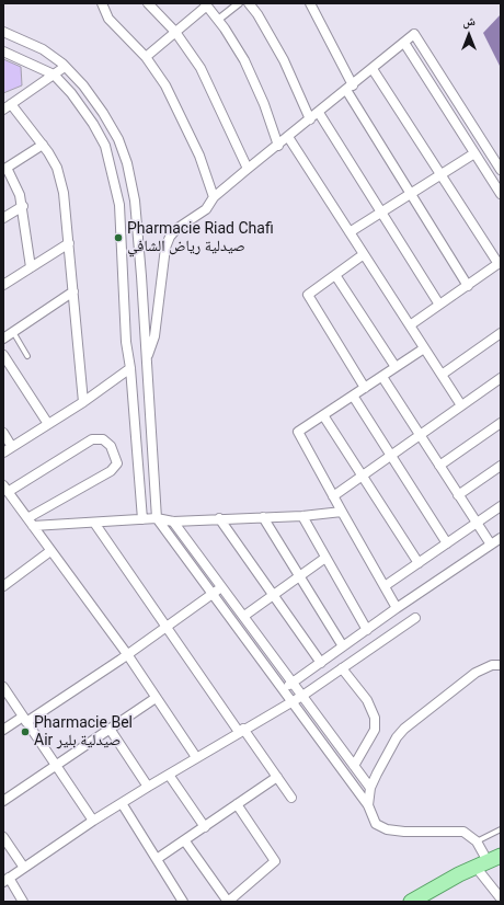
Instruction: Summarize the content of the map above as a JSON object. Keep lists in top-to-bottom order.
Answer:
{
  "places": ["Pharmacie Riad Chafi صيدلية رياض الشافي", "Pharmacie Bel Air صيدلية بلير"],
  "north": "top"
}
